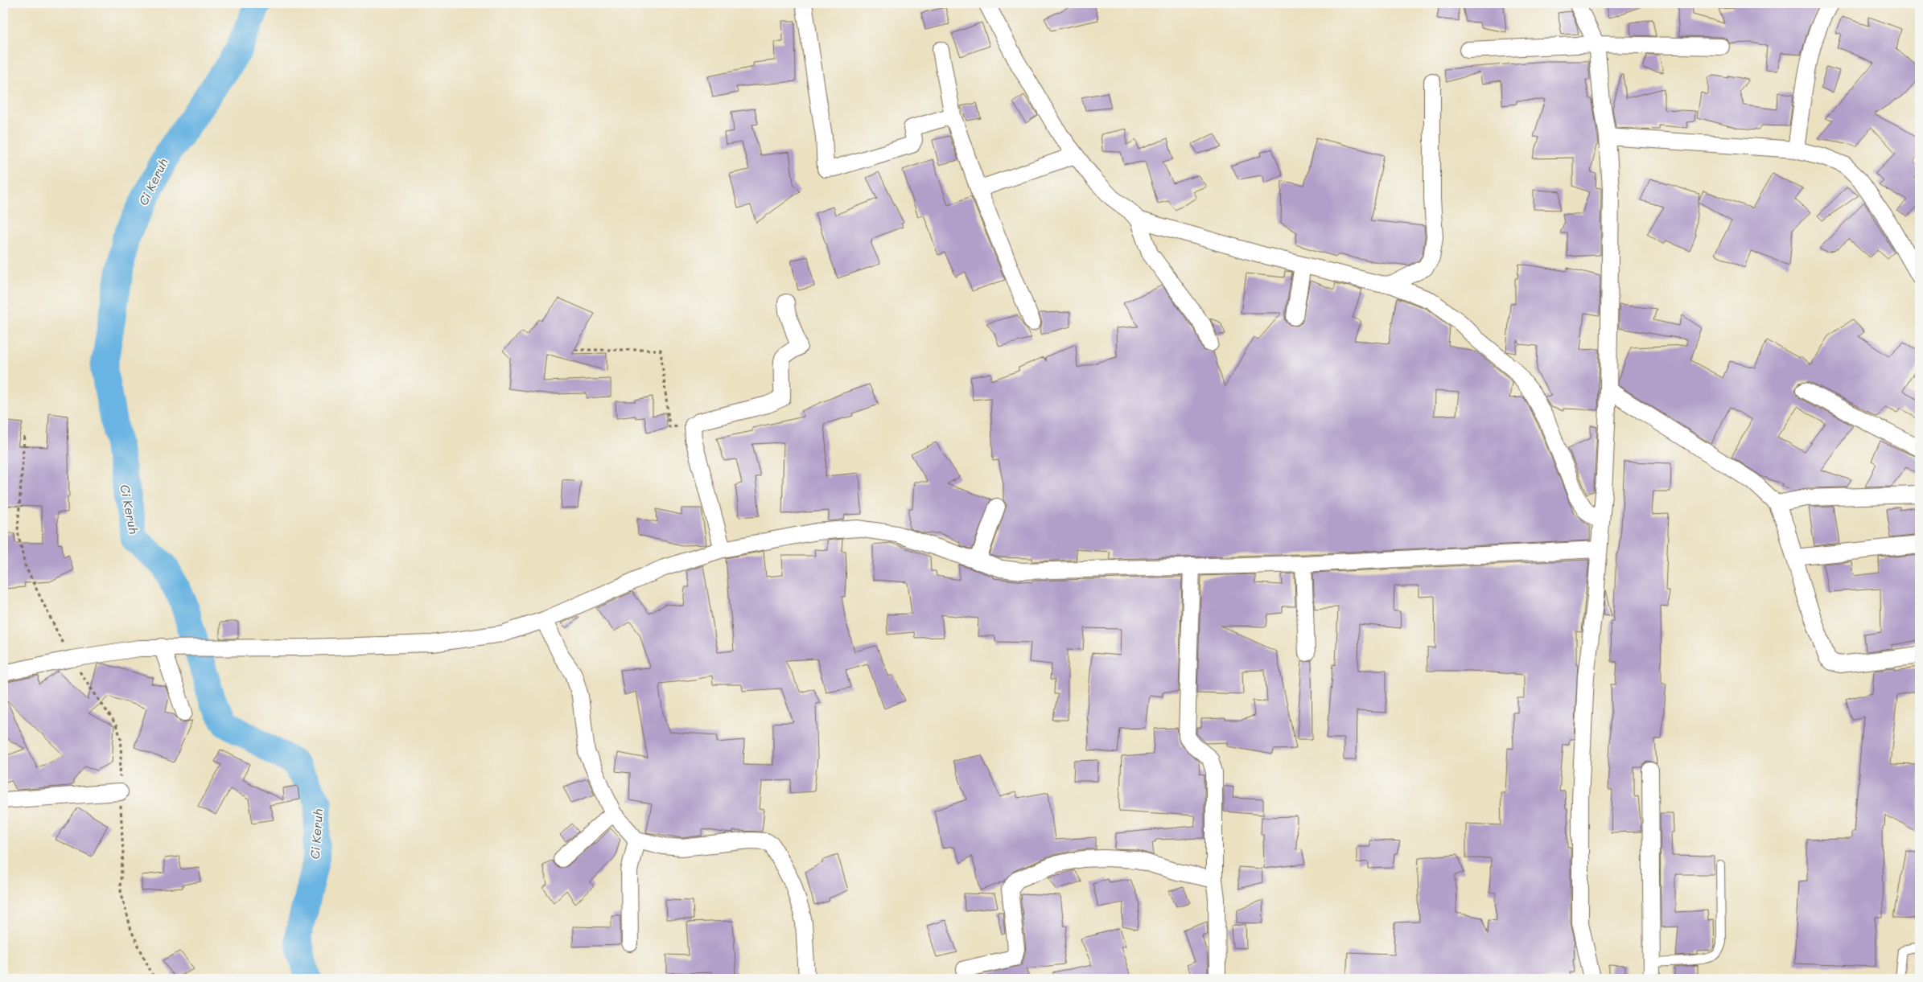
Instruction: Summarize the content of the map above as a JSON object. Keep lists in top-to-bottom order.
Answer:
{
  "water": ["Ci Keruh"]
}
